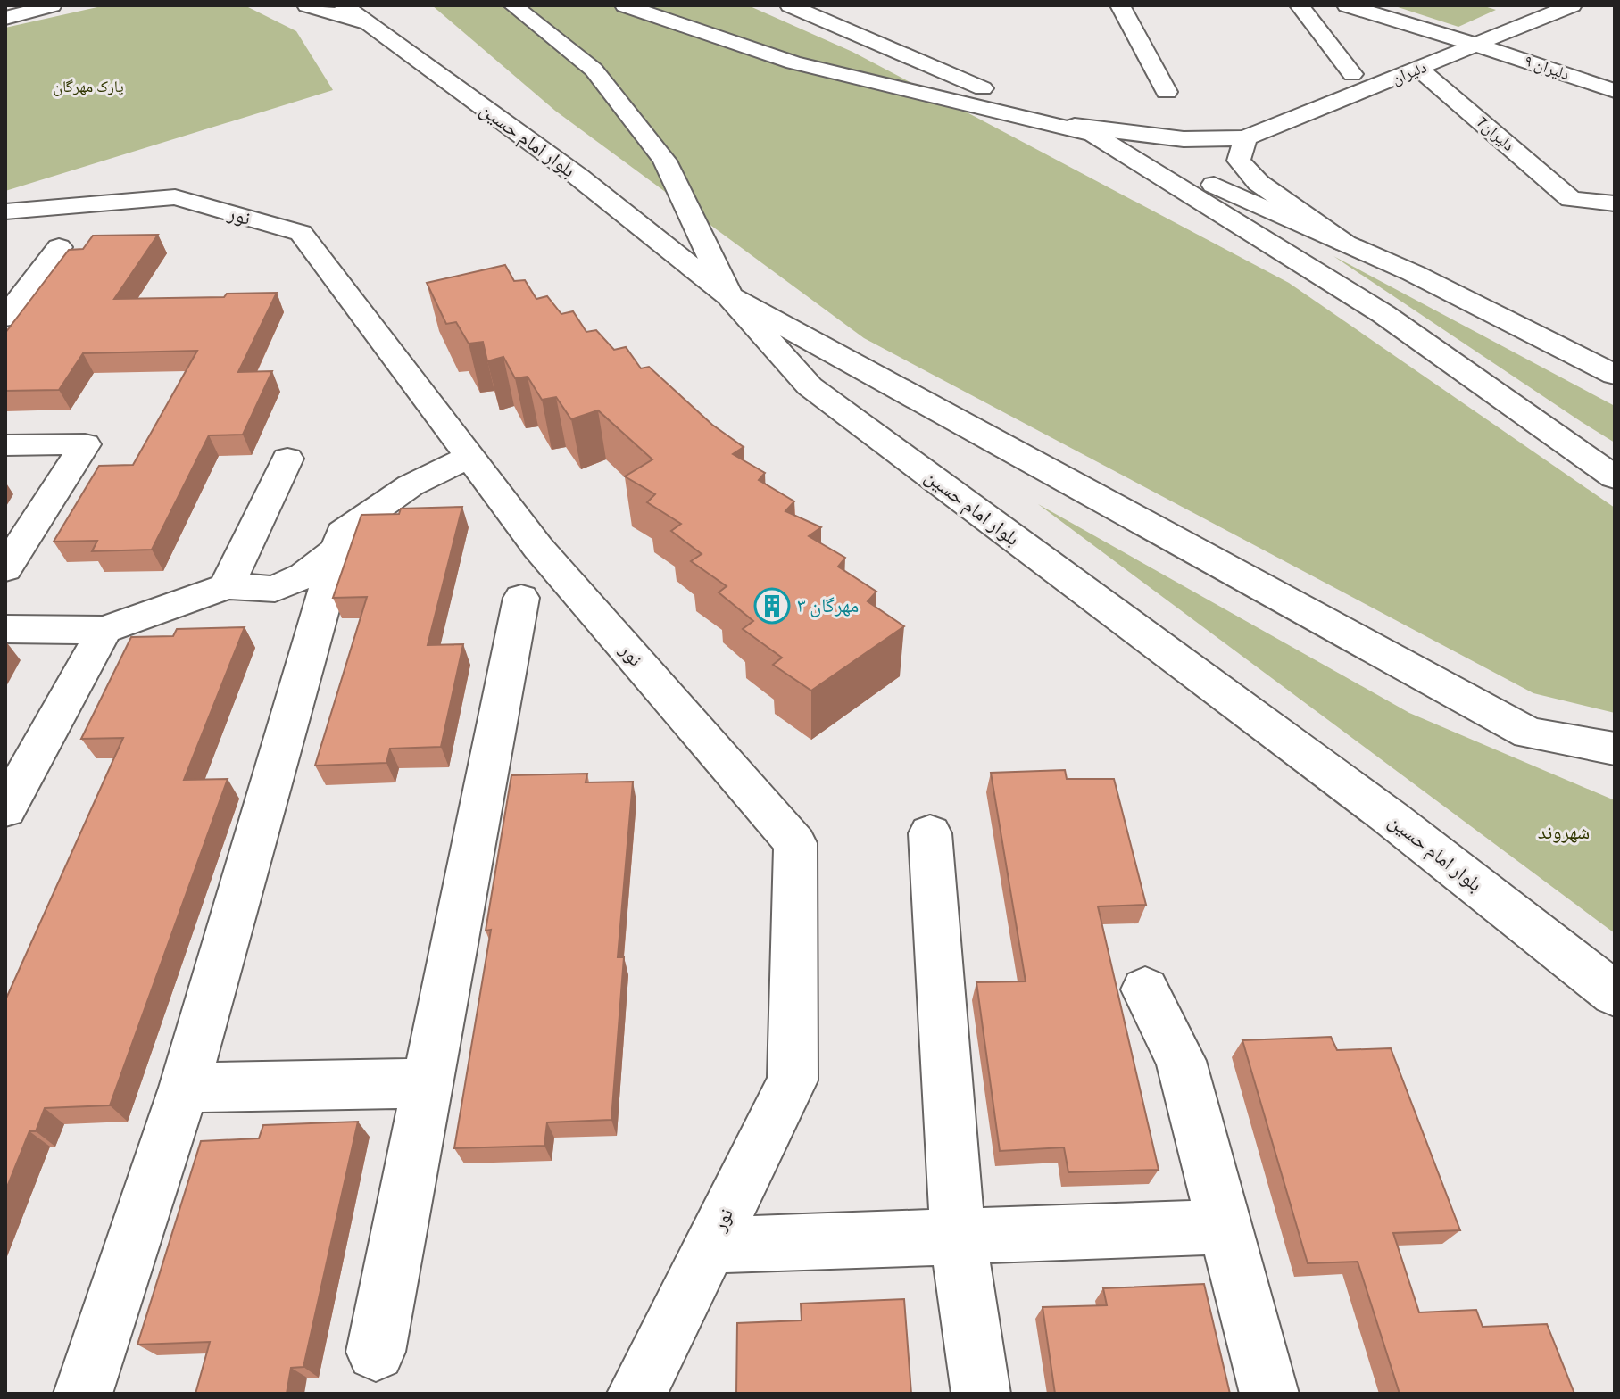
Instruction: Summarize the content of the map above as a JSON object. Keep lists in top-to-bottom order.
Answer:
{
  "streets": {
    "street": [
      "دلیران ۹",
      "دلیران",
      "دلیران7",
      "بلوار امام حسین",
      "نور"
    ]
  },
  "crossings": [
    ["دلیران ۹", "دلیران"],
    ["دلیران", "دلیران7"]
  ],
  "parks": ["پارک مهرگان", "شهروند"],
  "places": {
    "building": ["مهرگان ۳"]
  }
}
